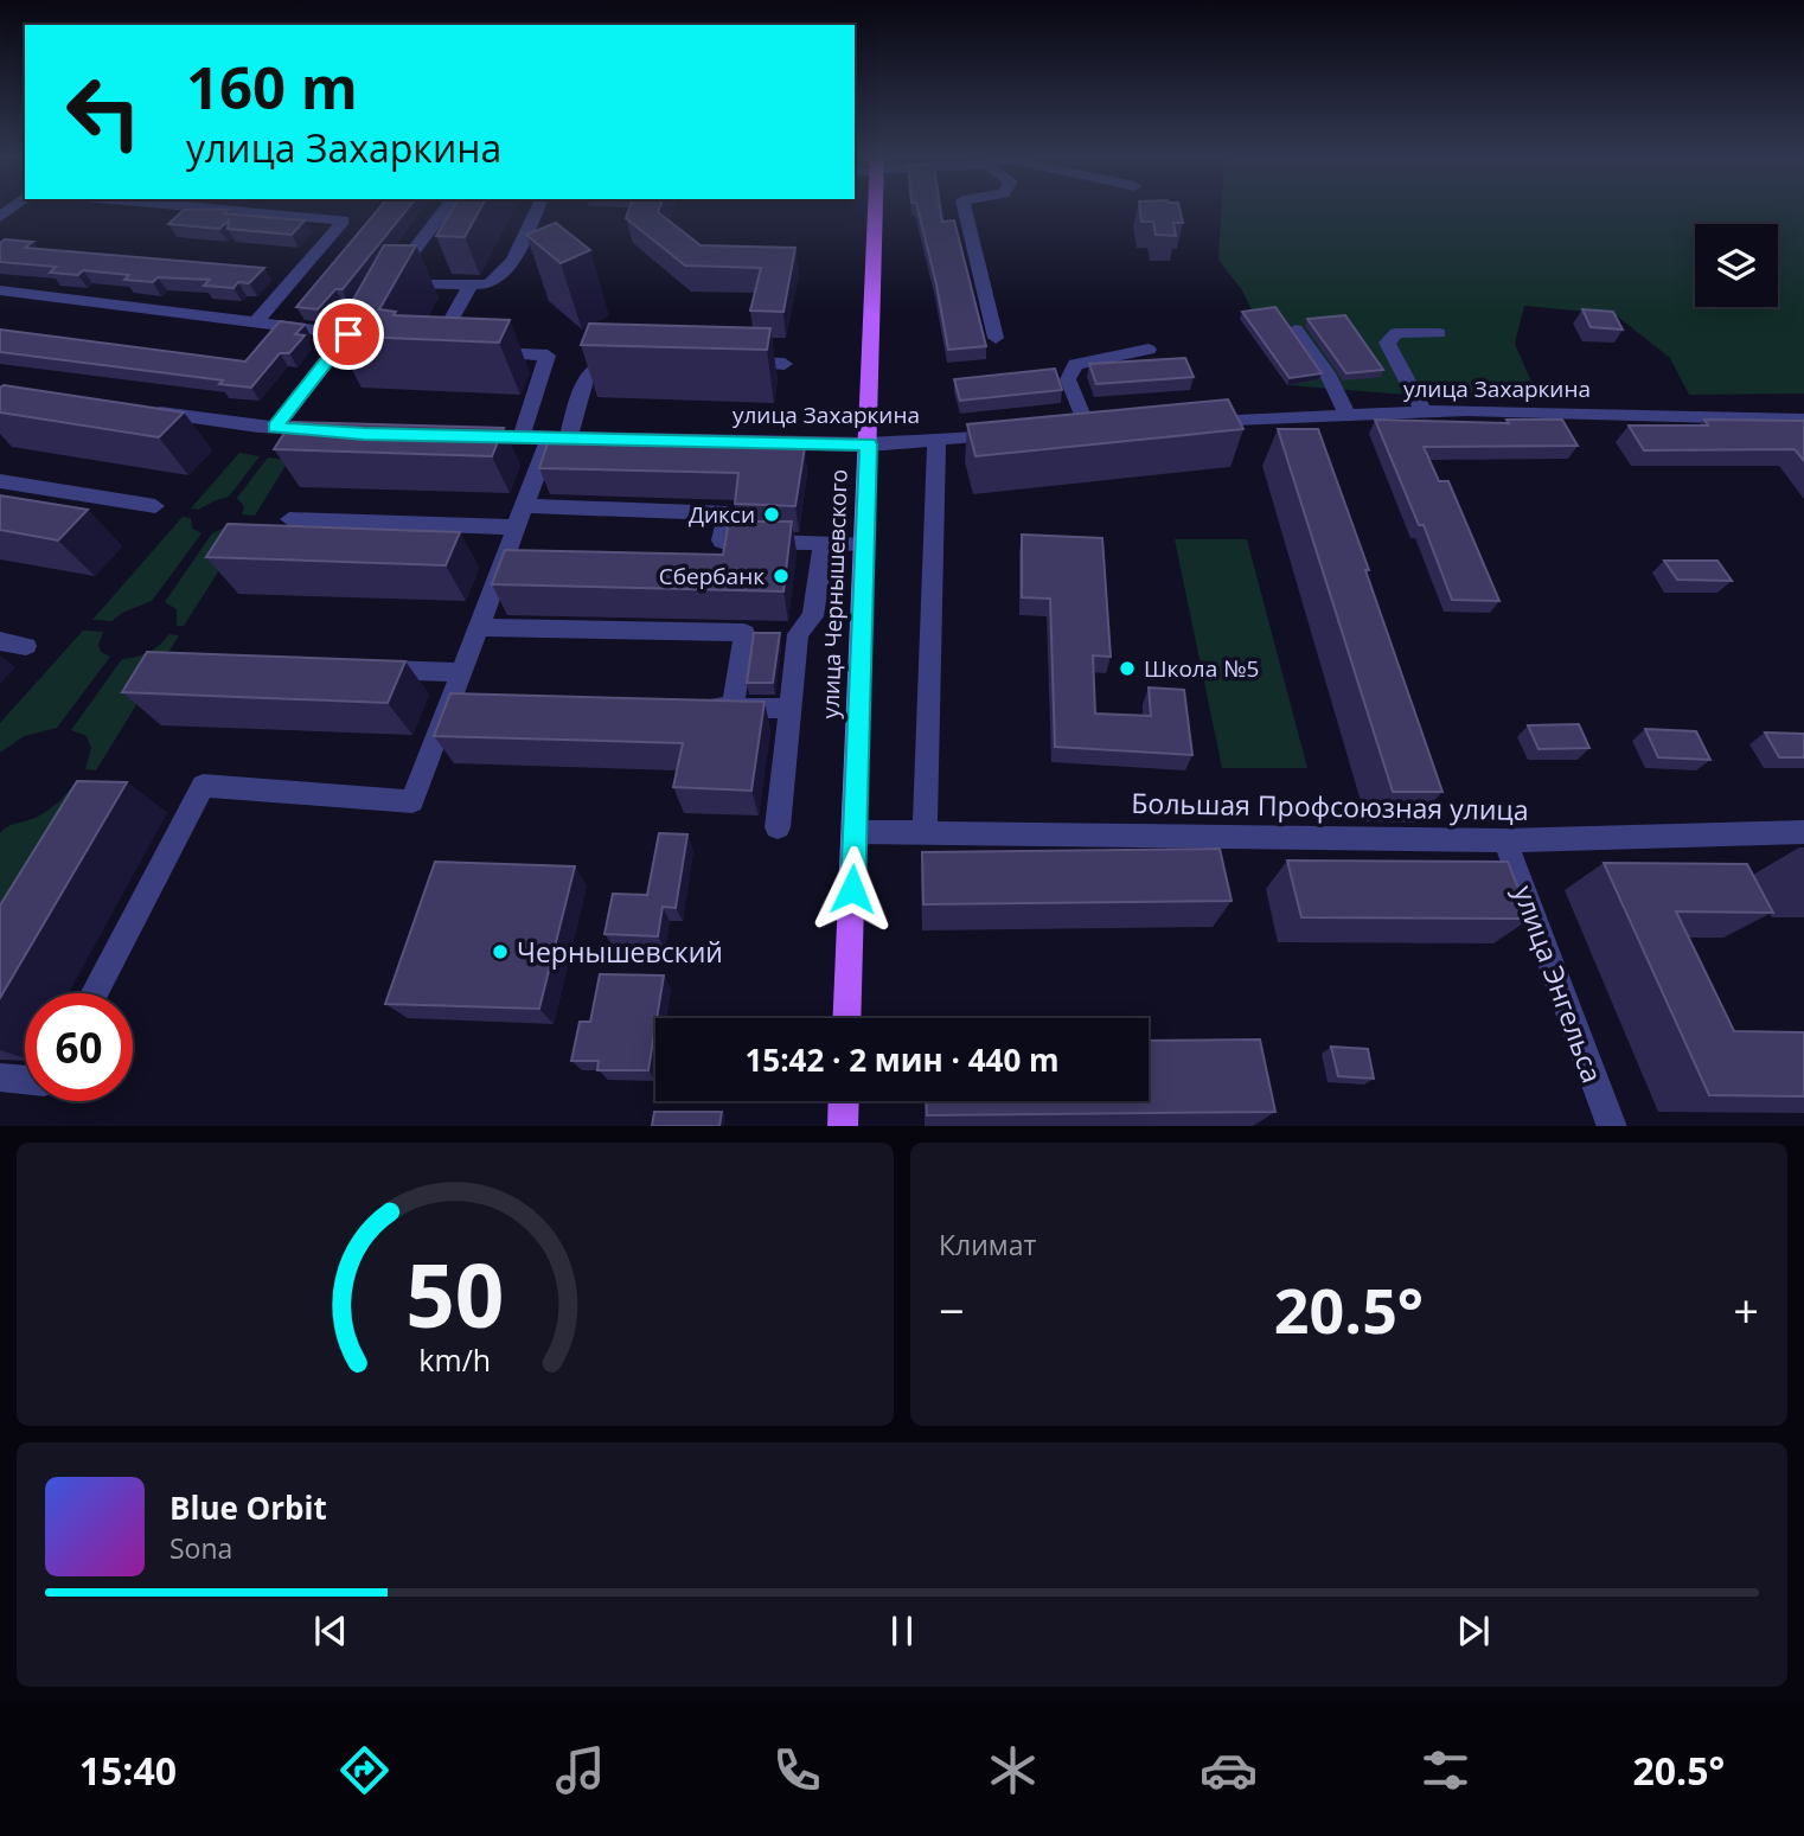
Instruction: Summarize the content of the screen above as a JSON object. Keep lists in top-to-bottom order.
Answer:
{
  "streets": {
    "main road": ["улица Чернышевского"],
    "street": ["улица Захаркина", "Большая Профсоюзная улица", "улица Энгельса"]
  },
  "crossings": [
    ["улица Захаркина", "улица Чернышевского"],
    ["улица Чернышевского", "Большая Профсоюзная улица"],
    ["Большая Профсоюзная улица", "улица Энгельса"]
  ],
  "places": [
    "Дикси",
    "Сбербанк",
    "Школа №5",
    "Чернышевский"
  ],
  "page": {
    "turn": ["160 m", "улица Захаркина"],
    "limit": "60",
    "trip": "15:42 · 2 мин · 440 m",
    "tile": "Климат",
    "heat": ["−", "20.5°", "+"],
    "song": ["Blue Orbit", "Sona"],
    "tabs": ["15:40", "20.5°"],
    "gauge": ["50", "km/h"]
  }
}
